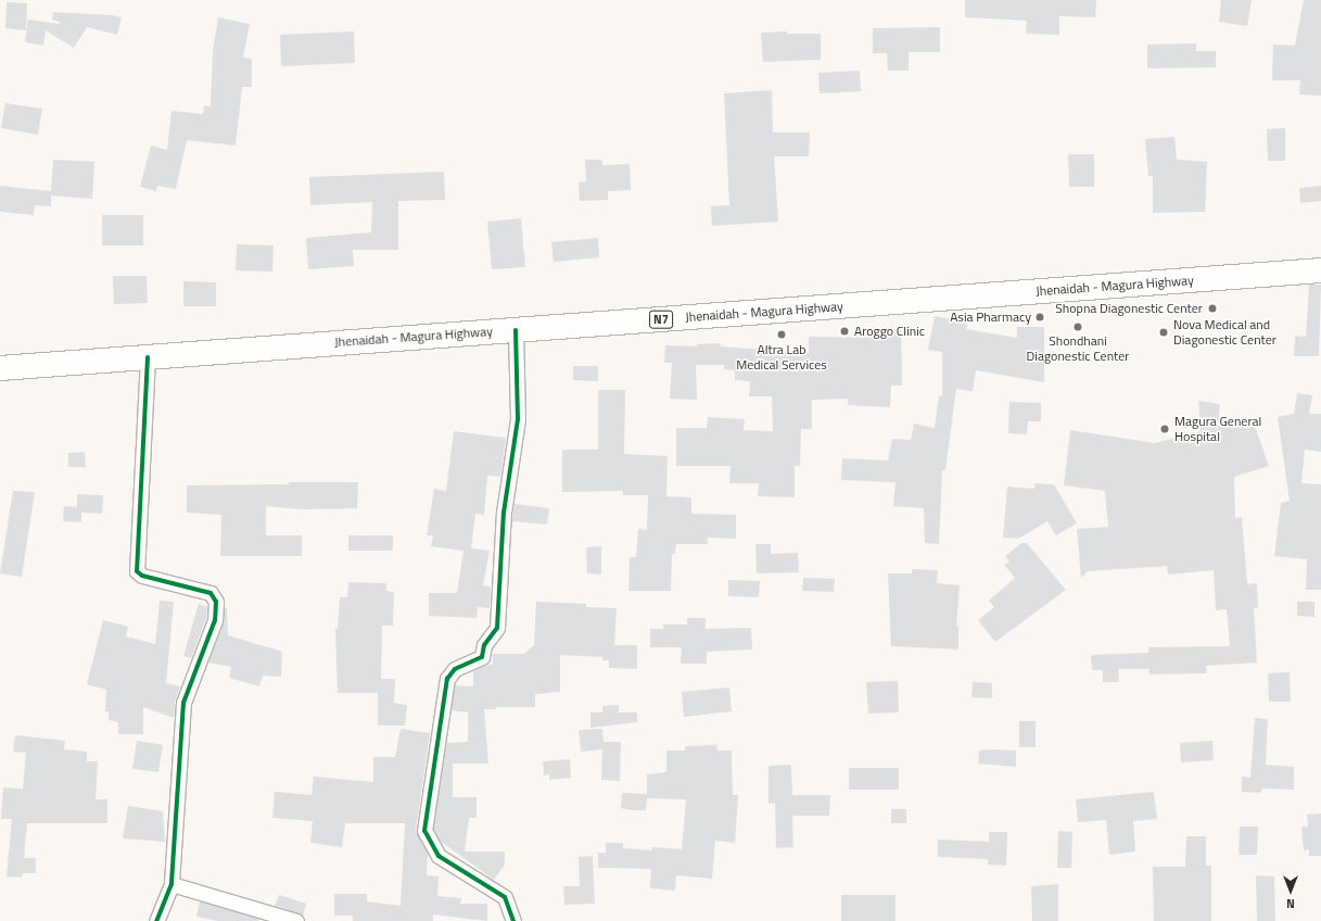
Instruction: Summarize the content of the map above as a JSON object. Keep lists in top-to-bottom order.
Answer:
{
  "streets": {
    "highway": ["Jhenaidah - Magura Highway", "N7"]
  },
  "places": [
    "Shopna Diagonestic Center",
    "Asia Pharmacy",
    "Shondhani Diagonestic Center",
    "Aroggo Clinic",
    "Nova Medical and Diagonestic Center",
    "Altra Lab Medical Services",
    "Magura General Hospital"
  ],
  "north": "bottom"
}
